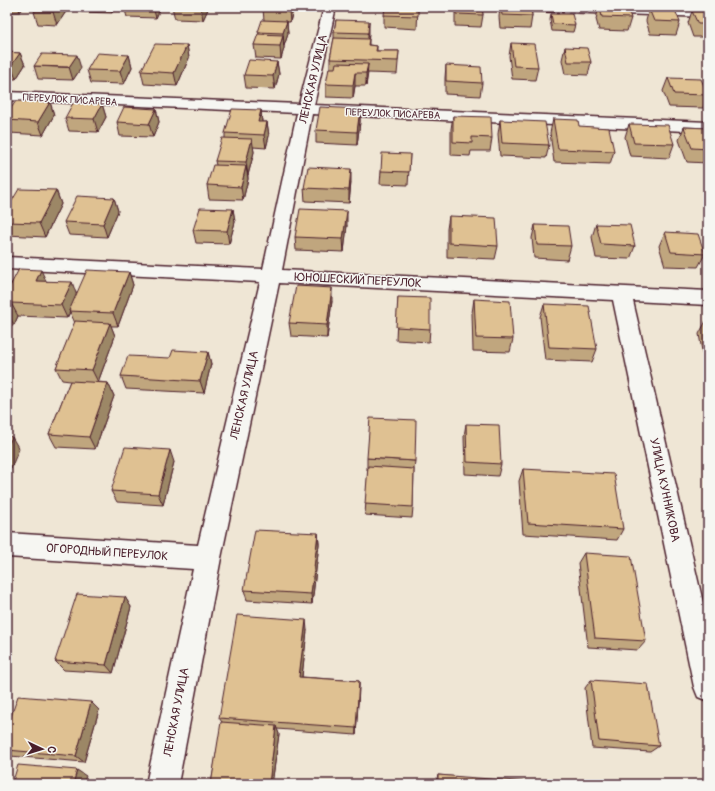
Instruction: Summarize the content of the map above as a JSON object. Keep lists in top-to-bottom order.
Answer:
{
  "streets": {
    "street": [
      "ЛЕНСКАЯ УЛИЦА",
      "ПЕРЕУЛОК ПИСАРЕВА",
      "ЮНОШЕСКИЙ ПЕРЕУЛОК",
      "УЛИЦА КУННИКОВА",
      "ОГОРОДНЫЙ ПЕРЕУЛОК"
    ]
  },
  "crossings": [
    ["ЛЕНСКАЯ УЛИЦА", "ПЕРЕУЛОК ПИСАРЕВА"],
    ["ЛЕНСКАЯ УЛИЦА", "ЮНОШЕСКИЙ ПЕРЕУЛОК"],
    ["ЛЕНСКАЯ УЛИЦА", "ОГОРОДНЫЙ ПЕРЕУЛОК"],
    ["ЮНОШЕСКИЙ ПЕРЕУЛОК", "УЛИЦА КУННИКОВА"]
  ],
  "north": "right"
}
